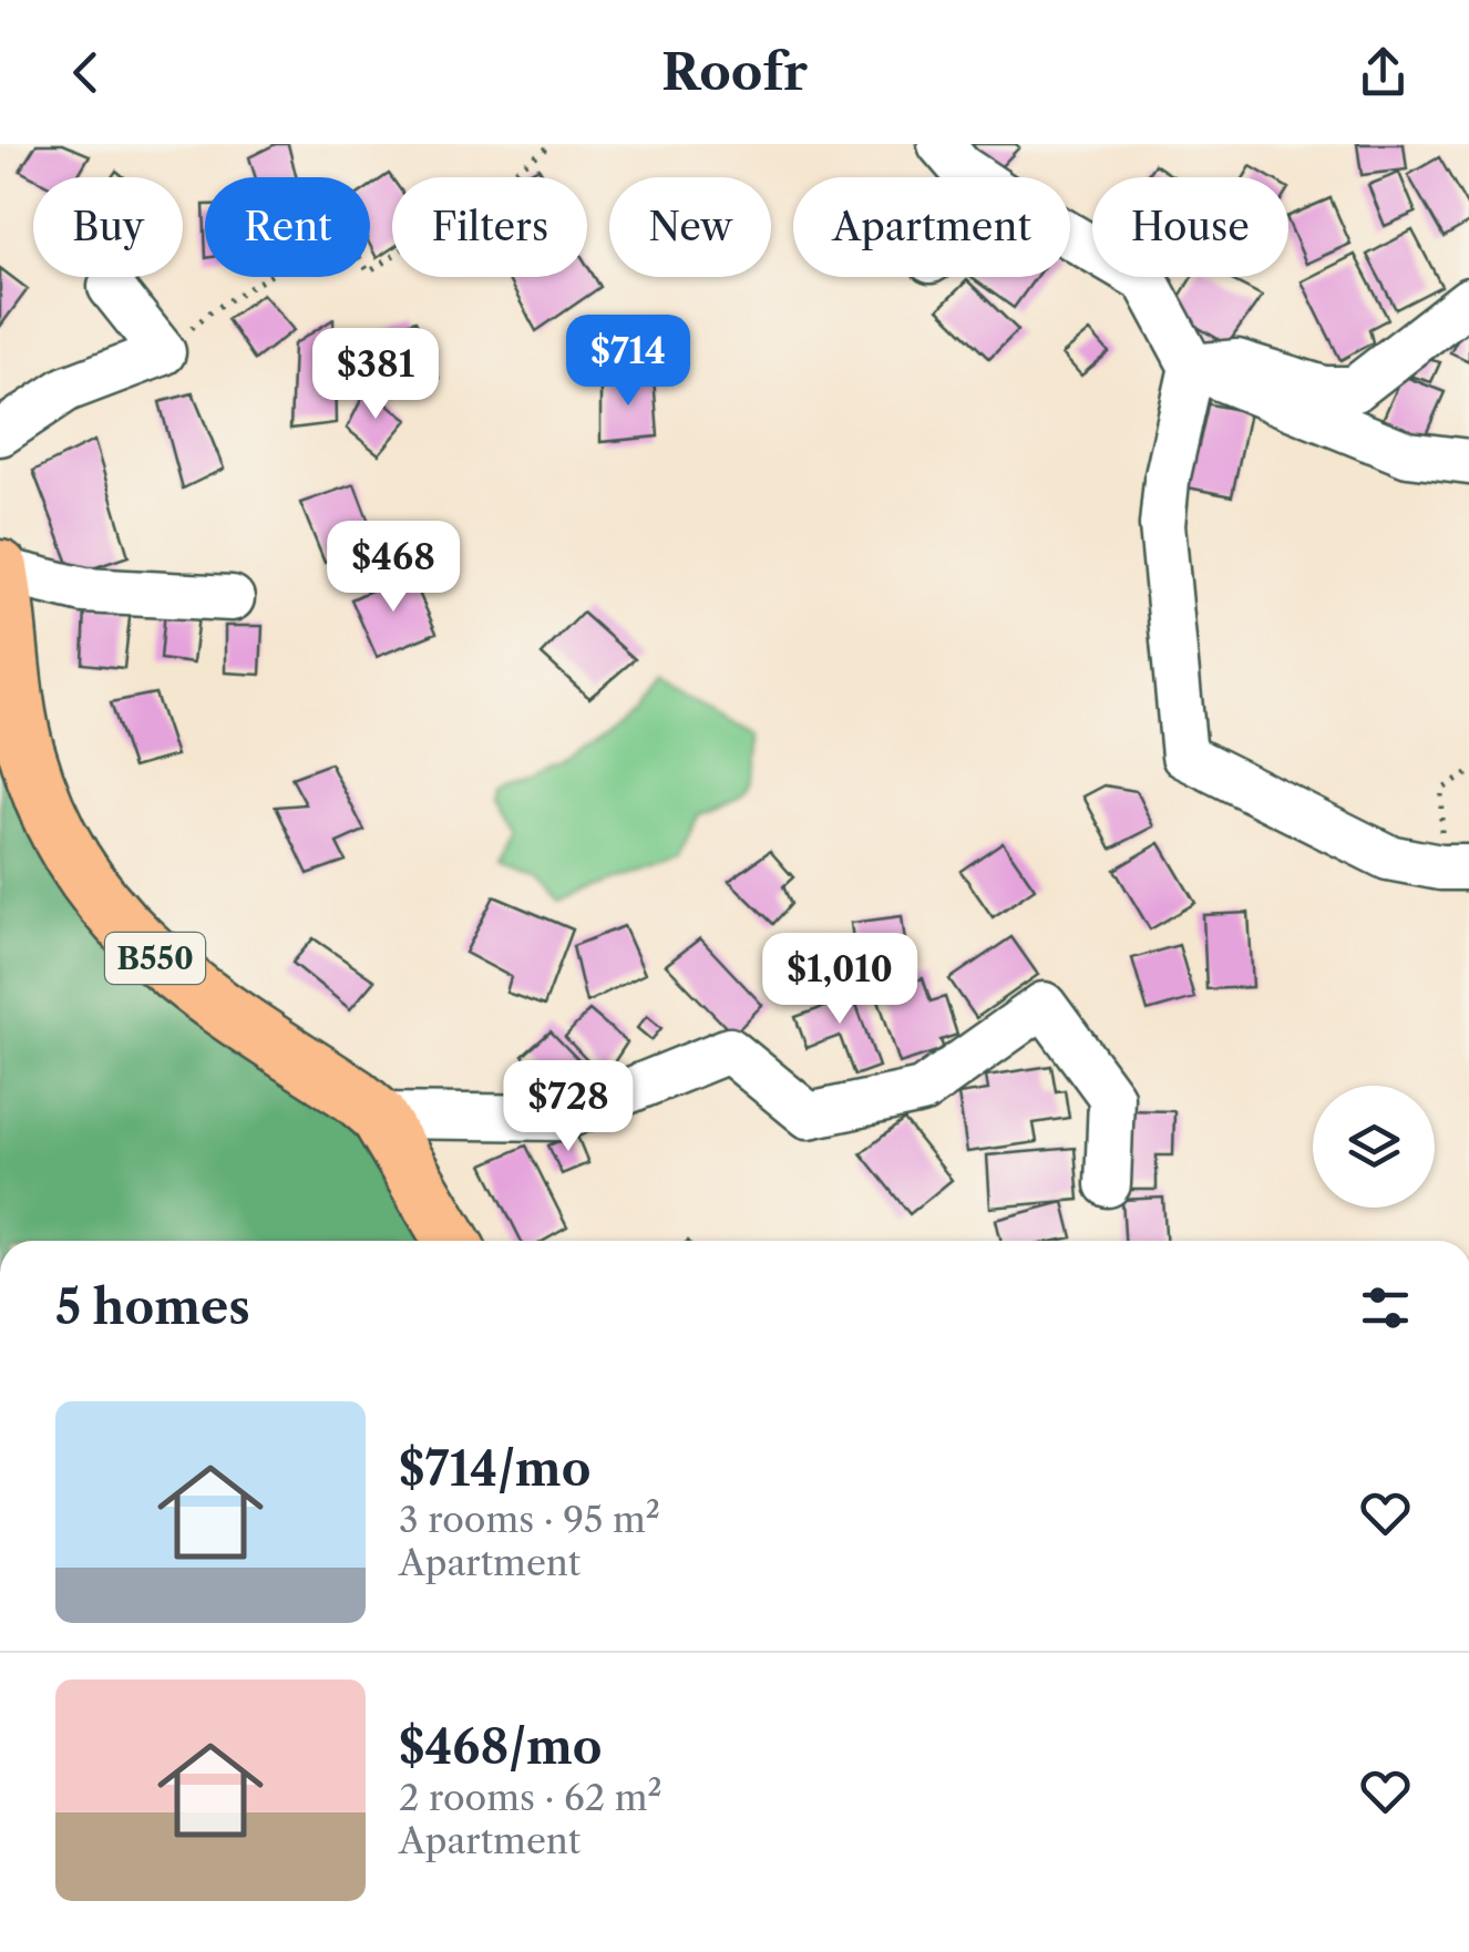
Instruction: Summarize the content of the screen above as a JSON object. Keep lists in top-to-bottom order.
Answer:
{
  "streets": {
    "main road": ["B550"]
  },
  "page": {
    "header": "Roofr",
    "chip": [
      "Buy",
      "Rent",
      "Filters",
      "New",
      "Apartment",
      "House"
    ],
    "price": [
      "$714",
      "$381",
      "$468",
      "$1,010",
      "$728"
    ],
    "heading": "5 homes",
    "list": [
      {
        "name": "$714/mo",
        "note": "3 rooms · 95 m² · Apartment"
      },
      {
        "name": "$468/mo",
        "note": "2 rooms · 62 m² · Apartment"
      }
    ]
  }
}
